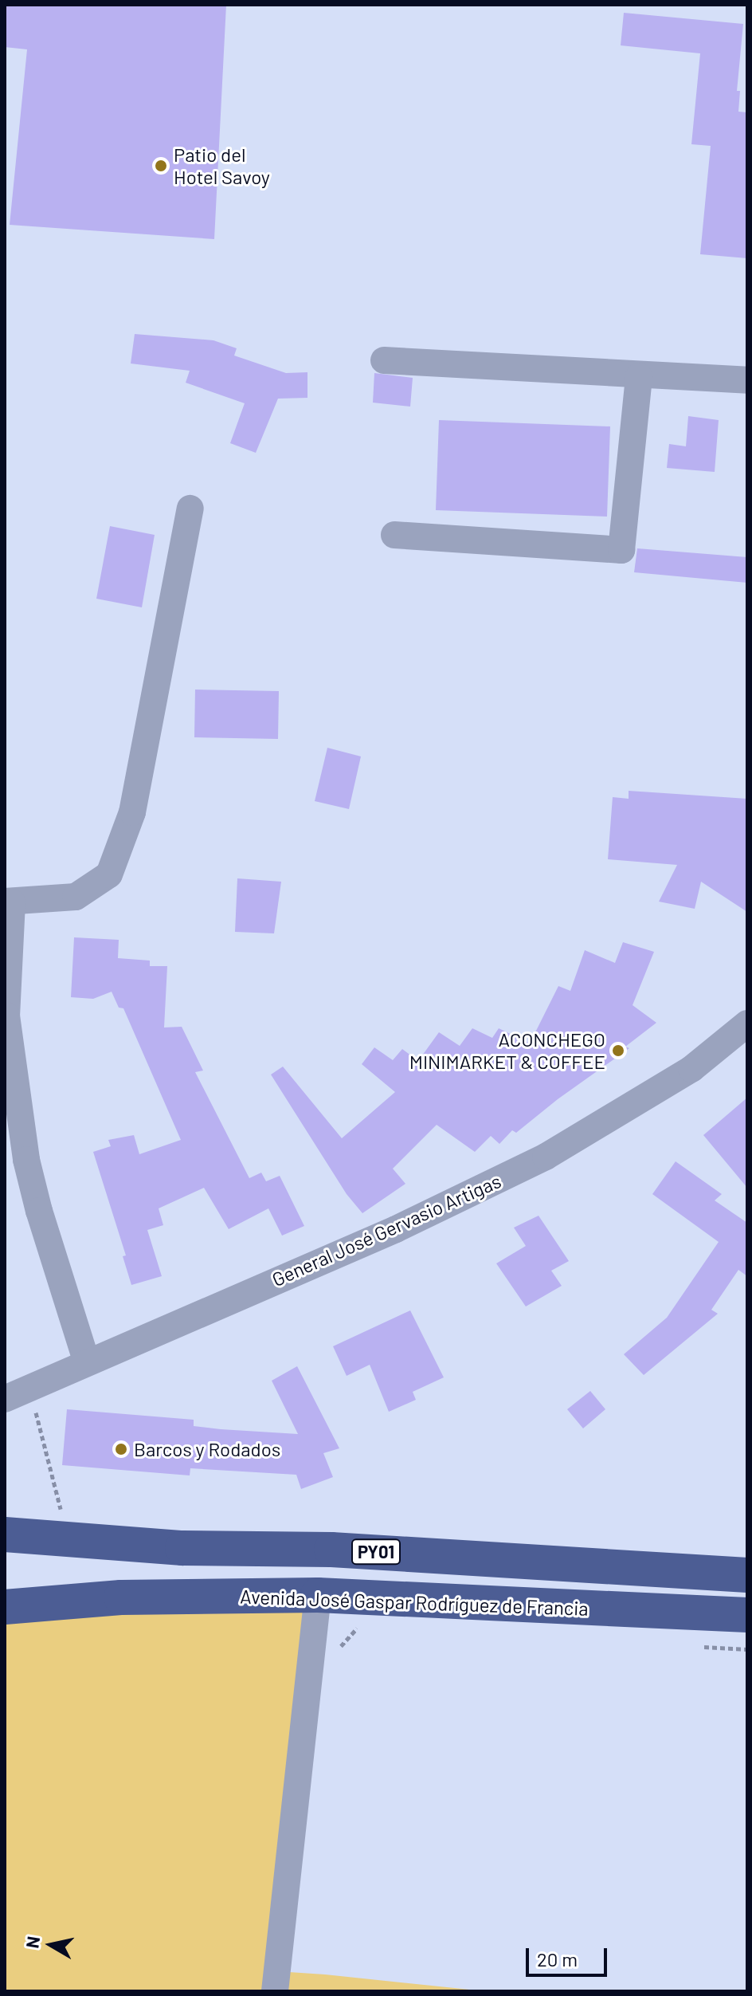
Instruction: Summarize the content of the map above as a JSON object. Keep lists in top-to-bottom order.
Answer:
{
  "streets": {
    "highway": ["PY01", "Avenida José Gaspar Rodríguez de Francia"],
    "street": ["General José Gervasio Artigas"]
  },
  "places": ["Patio del Hotel Savoy", "ACONCHEGO MINIMARKET & COFFEE", "Barcos y Rodados"],
  "scale_bar": "20 m",
  "north": "left"
}
